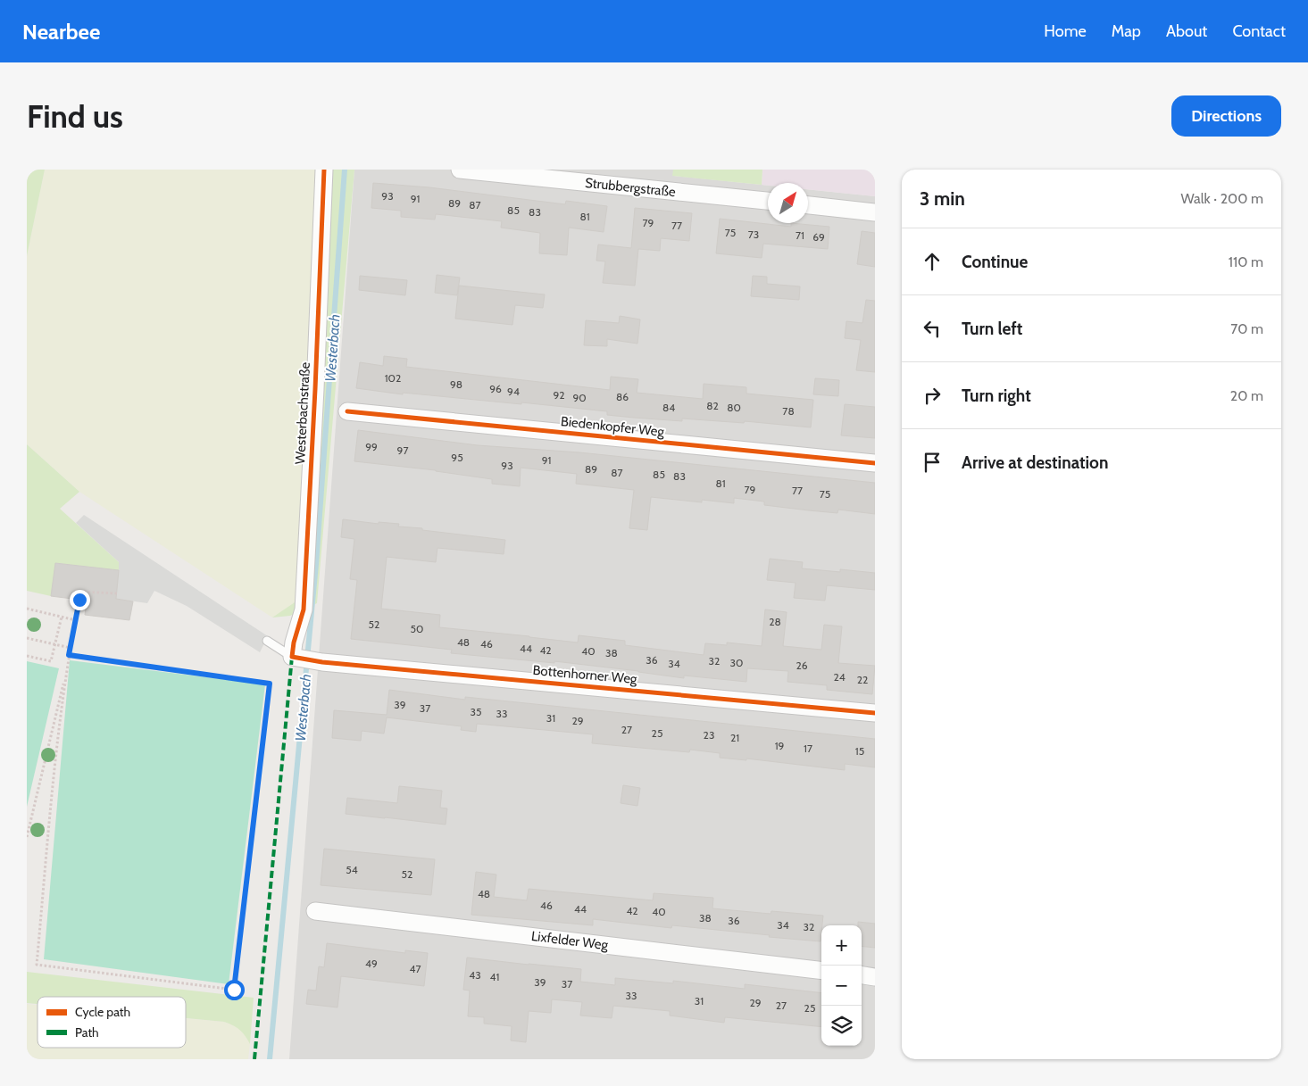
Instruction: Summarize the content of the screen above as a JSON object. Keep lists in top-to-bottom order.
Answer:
{
  "streets": {
    "street": [
      "Strubbergstraße",
      "Westerbachstraße",
      "Biedenkopfer Weg",
      "Bottenhorner Weg",
      "Lixfelder Weg"
    ]
  },
  "crossings": [
    ["Westerbachstraße", "Bottenhorner Weg"]
  ],
  "water": ["Westerbach"],
  "house_numbers": [
    "93",
    "91",
    "89",
    "87",
    "85",
    "83",
    "81",
    "79",
    "77",
    "75",
    "73",
    "71",
    "69",
    "102",
    "98",
    "96",
    "94",
    "92",
    "86",
    "90",
    "82",
    "84",
    "80",
    "78",
    "99",
    "97",
    "95",
    "91",
    "93",
    "89",
    "87",
    "85",
    "83",
    "81",
    "79",
    "77",
    "75",
    "28",
    "52",
    "50",
    "48",
    "46",
    "44",
    "42",
    "40",
    "38",
    "36",
    "32",
    "30",
    "34",
    "26",
    "24",
    "22",
    "39",
    "37",
    "35",
    "33",
    "31",
    "29",
    "27",
    "25",
    "23",
    "21",
    "19",
    "17",
    "15",
    "54",
    "52",
    "48",
    "46",
    "44",
    "42",
    "40",
    "38",
    "36",
    "34",
    "32",
    "49",
    "47",
    "43",
    "41",
    "39",
    "37",
    "33",
    "31",
    "29",
    "27",
    "25"
  ],
  "legend": ["Cycle path", "Path"],
  "north": "top right",
  "page": {
    "header": "Nearbee",
    "nav": [
      "Home",
      "Map",
      "About",
      "Contact"
    ],
    "buttons": "Directions",
    "title": "Find us",
    "heading": ["3 min", "Walk · 200 m"],
    "list": [
      ["Continue", "110 m"],
      ["Turn left", "70 m"],
      ["Turn right", "20 m"],
      "Arrive at destination"
    ],
    "map_buttons": ["+", "−"]
  }
}
